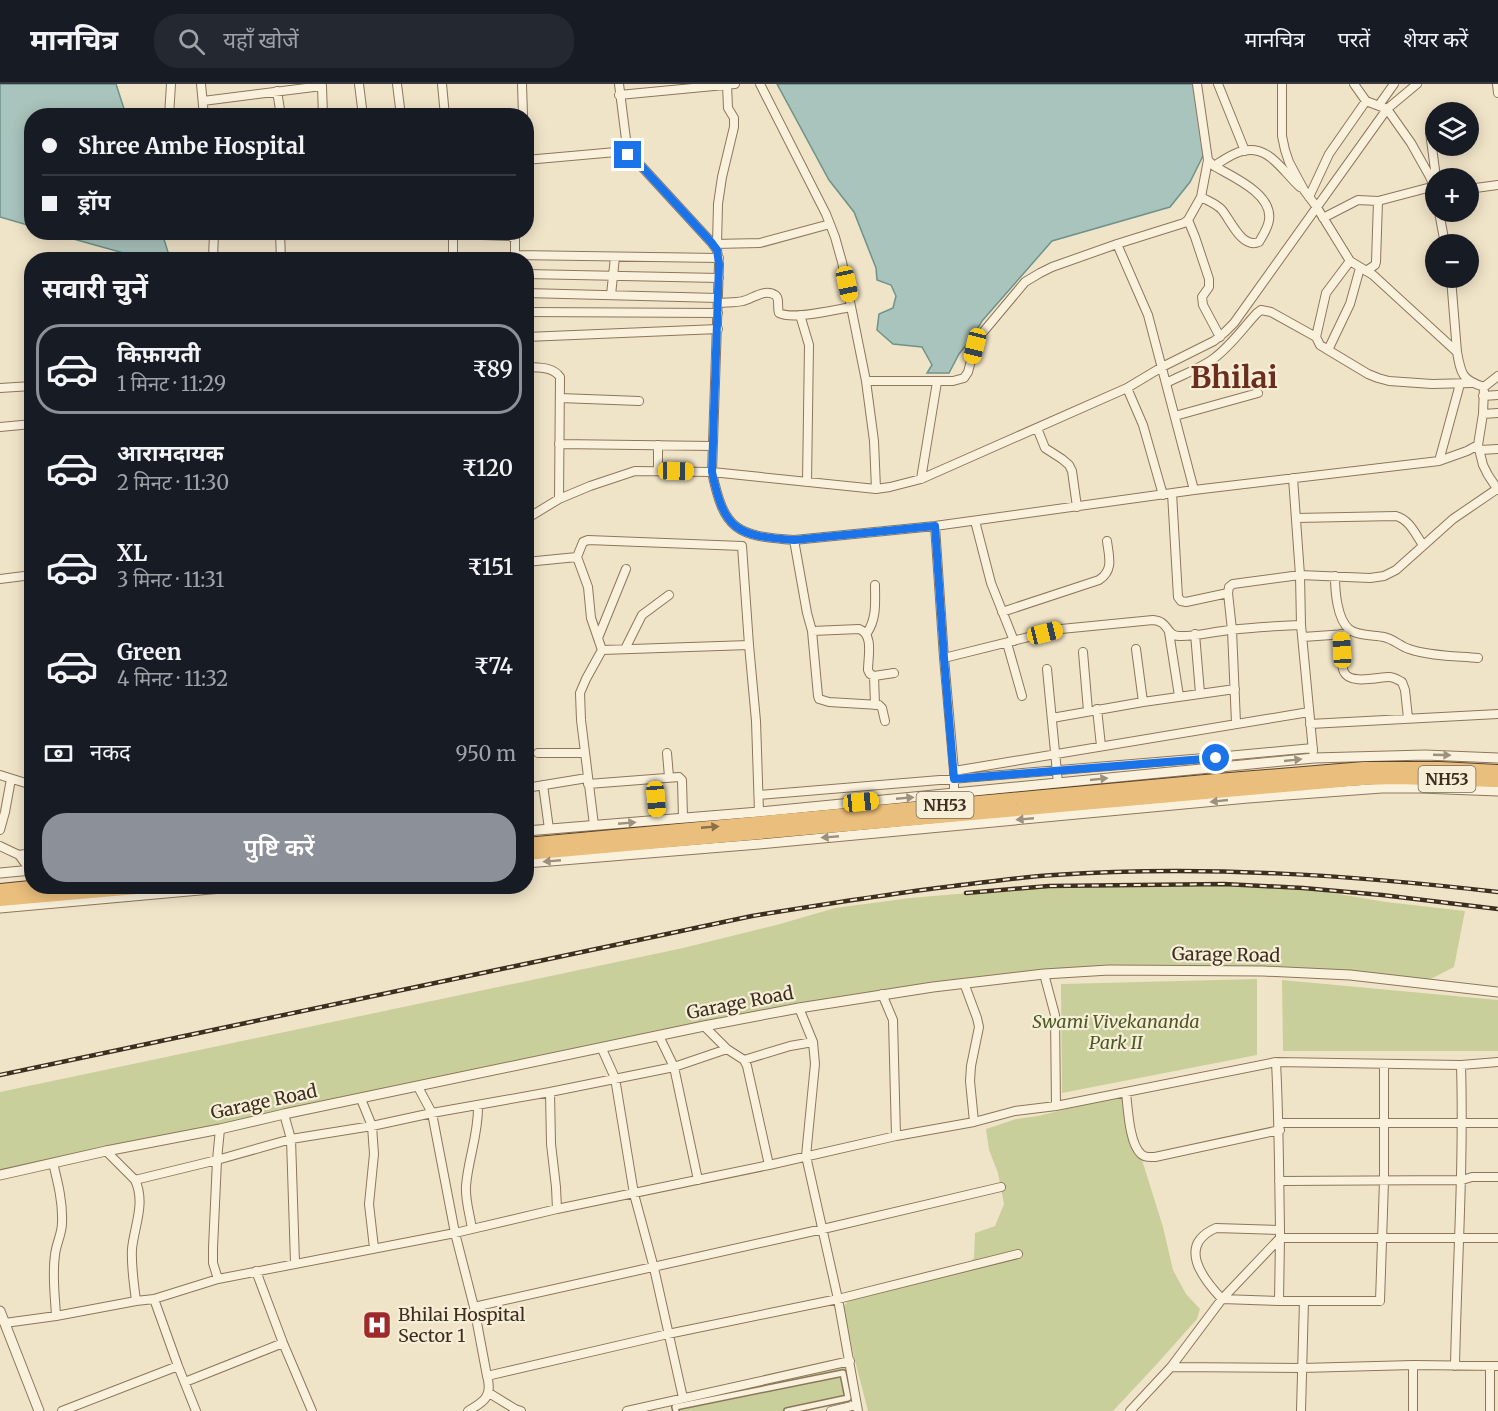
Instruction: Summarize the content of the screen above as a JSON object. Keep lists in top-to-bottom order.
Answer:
{
  "streets": {
    "highway": ["NH53"],
    "street": ["Garage Road"]
  },
  "districts": ["Bhilai"],
  "parks": ["Swami Vivekananda Park II"],
  "places": {
    "hospital": ["Bhilai Hospital Sector 1"]
  },
  "page": {
    "header": "मानचित्र",
    "search": "यहाँ खोजें",
    "nav": ["मानचित्र", "परतें", "शेयर करें"],
    "map_buttons": ["+", "−"],
    "banner": ["Shree Ambe Hospital", "ड्रॉप"],
    "heading": "सवारी चुनें",
    "list": [
      {
        "name": "किफ़ायती",
        "note": "1 मिनट · 11:29",
        "value": "₹89"
      },
      {
        "name": "आरामदायक",
        "note": "2 मिनट · 11:30",
        "value": "₹120"
      },
      {
        "name": "XL",
        "note": "3 मिनट · 11:31",
        "value": "₹151"
      },
      {
        "name": "Green",
        "note": "4 मिनट · 11:32",
        "value": "₹74"
      }
    ],
    "pay": ["नकद", "950 m"],
    "buttons": "पुष्टि करें"
  }
}
